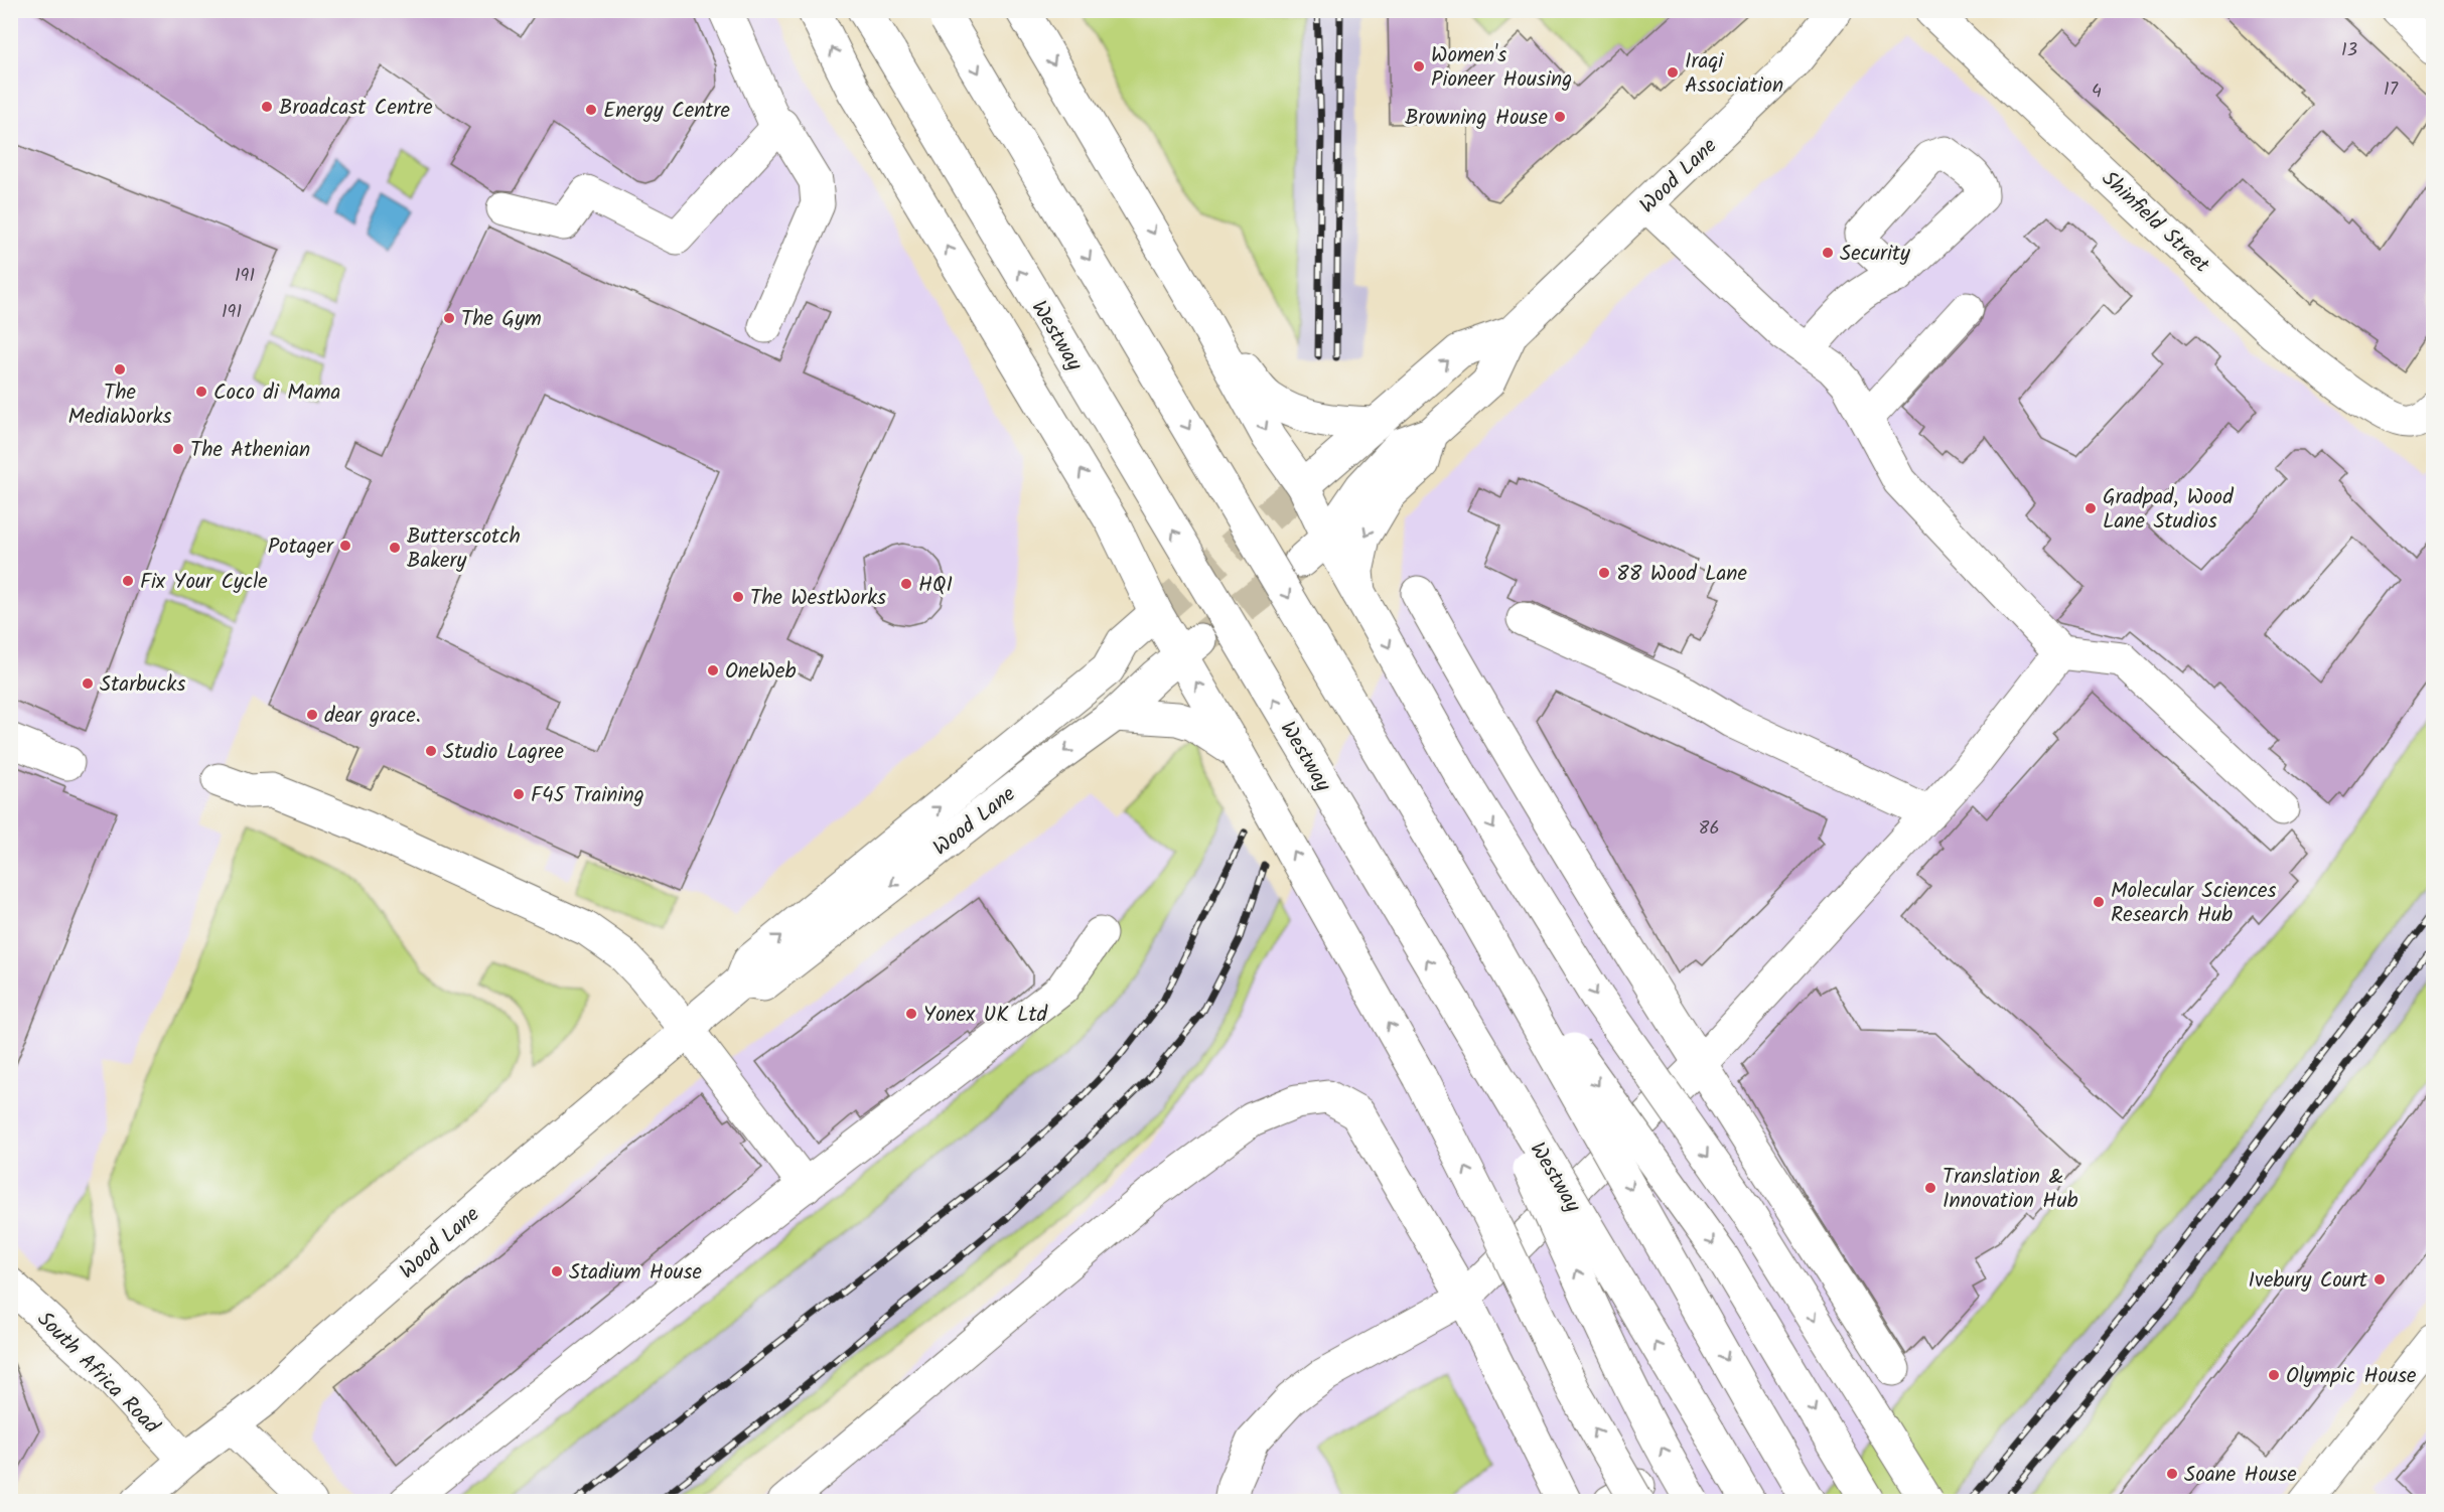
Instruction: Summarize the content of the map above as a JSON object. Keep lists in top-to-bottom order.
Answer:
{
  "streets": {
    "main road": [
      "Wood Lane",
      "Shinfield Street",
      "Westway",
      "South Africa Road"
    ]
  },
  "crossings": [
    ["Wood Lane", "South Africa Road"]
  ],
  "places": [
    "Women's Pioneer Housing",
    "Iraqi Association",
    "Broadcast Centre",
    "Energy Centre",
    "Browning House",
    "Security",
    "The Gym",
    "The MediaWorks",
    "Coco di Mama",
    "The Athenian",
    "Gradpad, Wood Lane Studios",
    "Potager",
    "Butterscotch Bakery",
    "88 Wood Lane",
    "Fix Your Cycle",
    "HQI",
    "The WestWorks",
    "OneWeb",
    "Starbucks",
    "dear grace.",
    "Studio Lagree",
    "F45 Training",
    "Molecular Sciences Research Hub",
    "Yonex UK Ltd",
    "Translation & Innovation Hub",
    "Stadium House",
    "Ivebury Court",
    "Olympic House",
    "Soane House"
  ],
  "house_numbers": [
    "13",
    "17",
    "4",
    "191",
    "191",
    "86"
  ]
}
